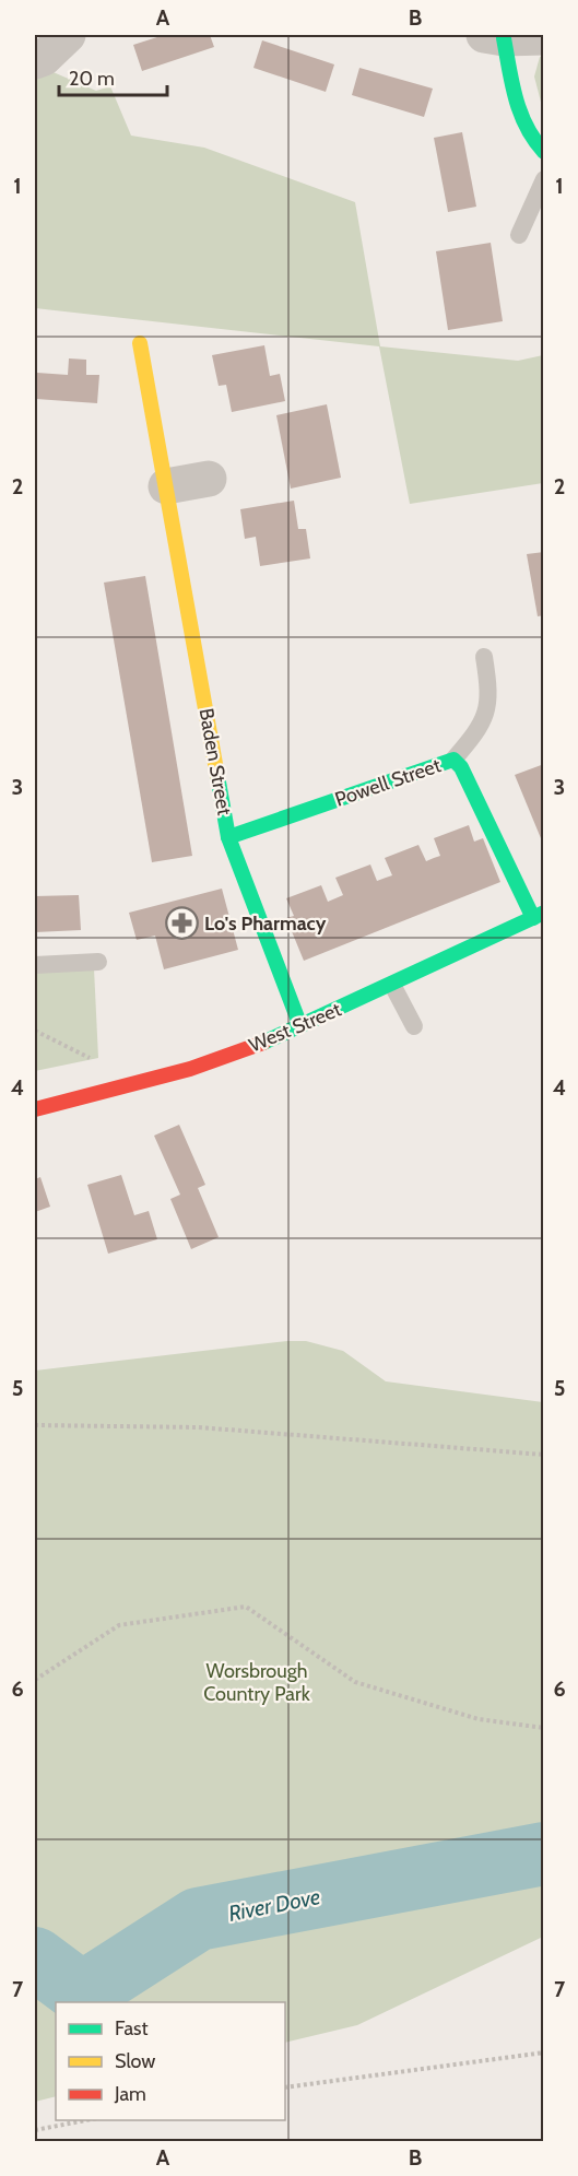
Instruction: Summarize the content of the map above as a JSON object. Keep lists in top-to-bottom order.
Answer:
{
  "streets": {
    "street": ["Baden Street", "Powell Street", "West Street"]
  },
  "crossings": [
    ["Baden Street", "Powell Street"],
    ["Baden Street", "West Street"],
    ["Powell Street", "West Street"]
  ],
  "water": ["River Dove"],
  "parks": ["Worsbrough Country Park"],
  "places": {
    "pharmacy": ["Lo's Pharmacy"]
  },
  "legend": ["Fast", "Slow", "Jam"],
  "scale_bar": "20 m",
  "grid": {
    "columns": ["A", "B"],
    "rows": [
      "1",
      "2",
      "3",
      "4",
      "5",
      "6",
      "7"
    ]
  }
}
